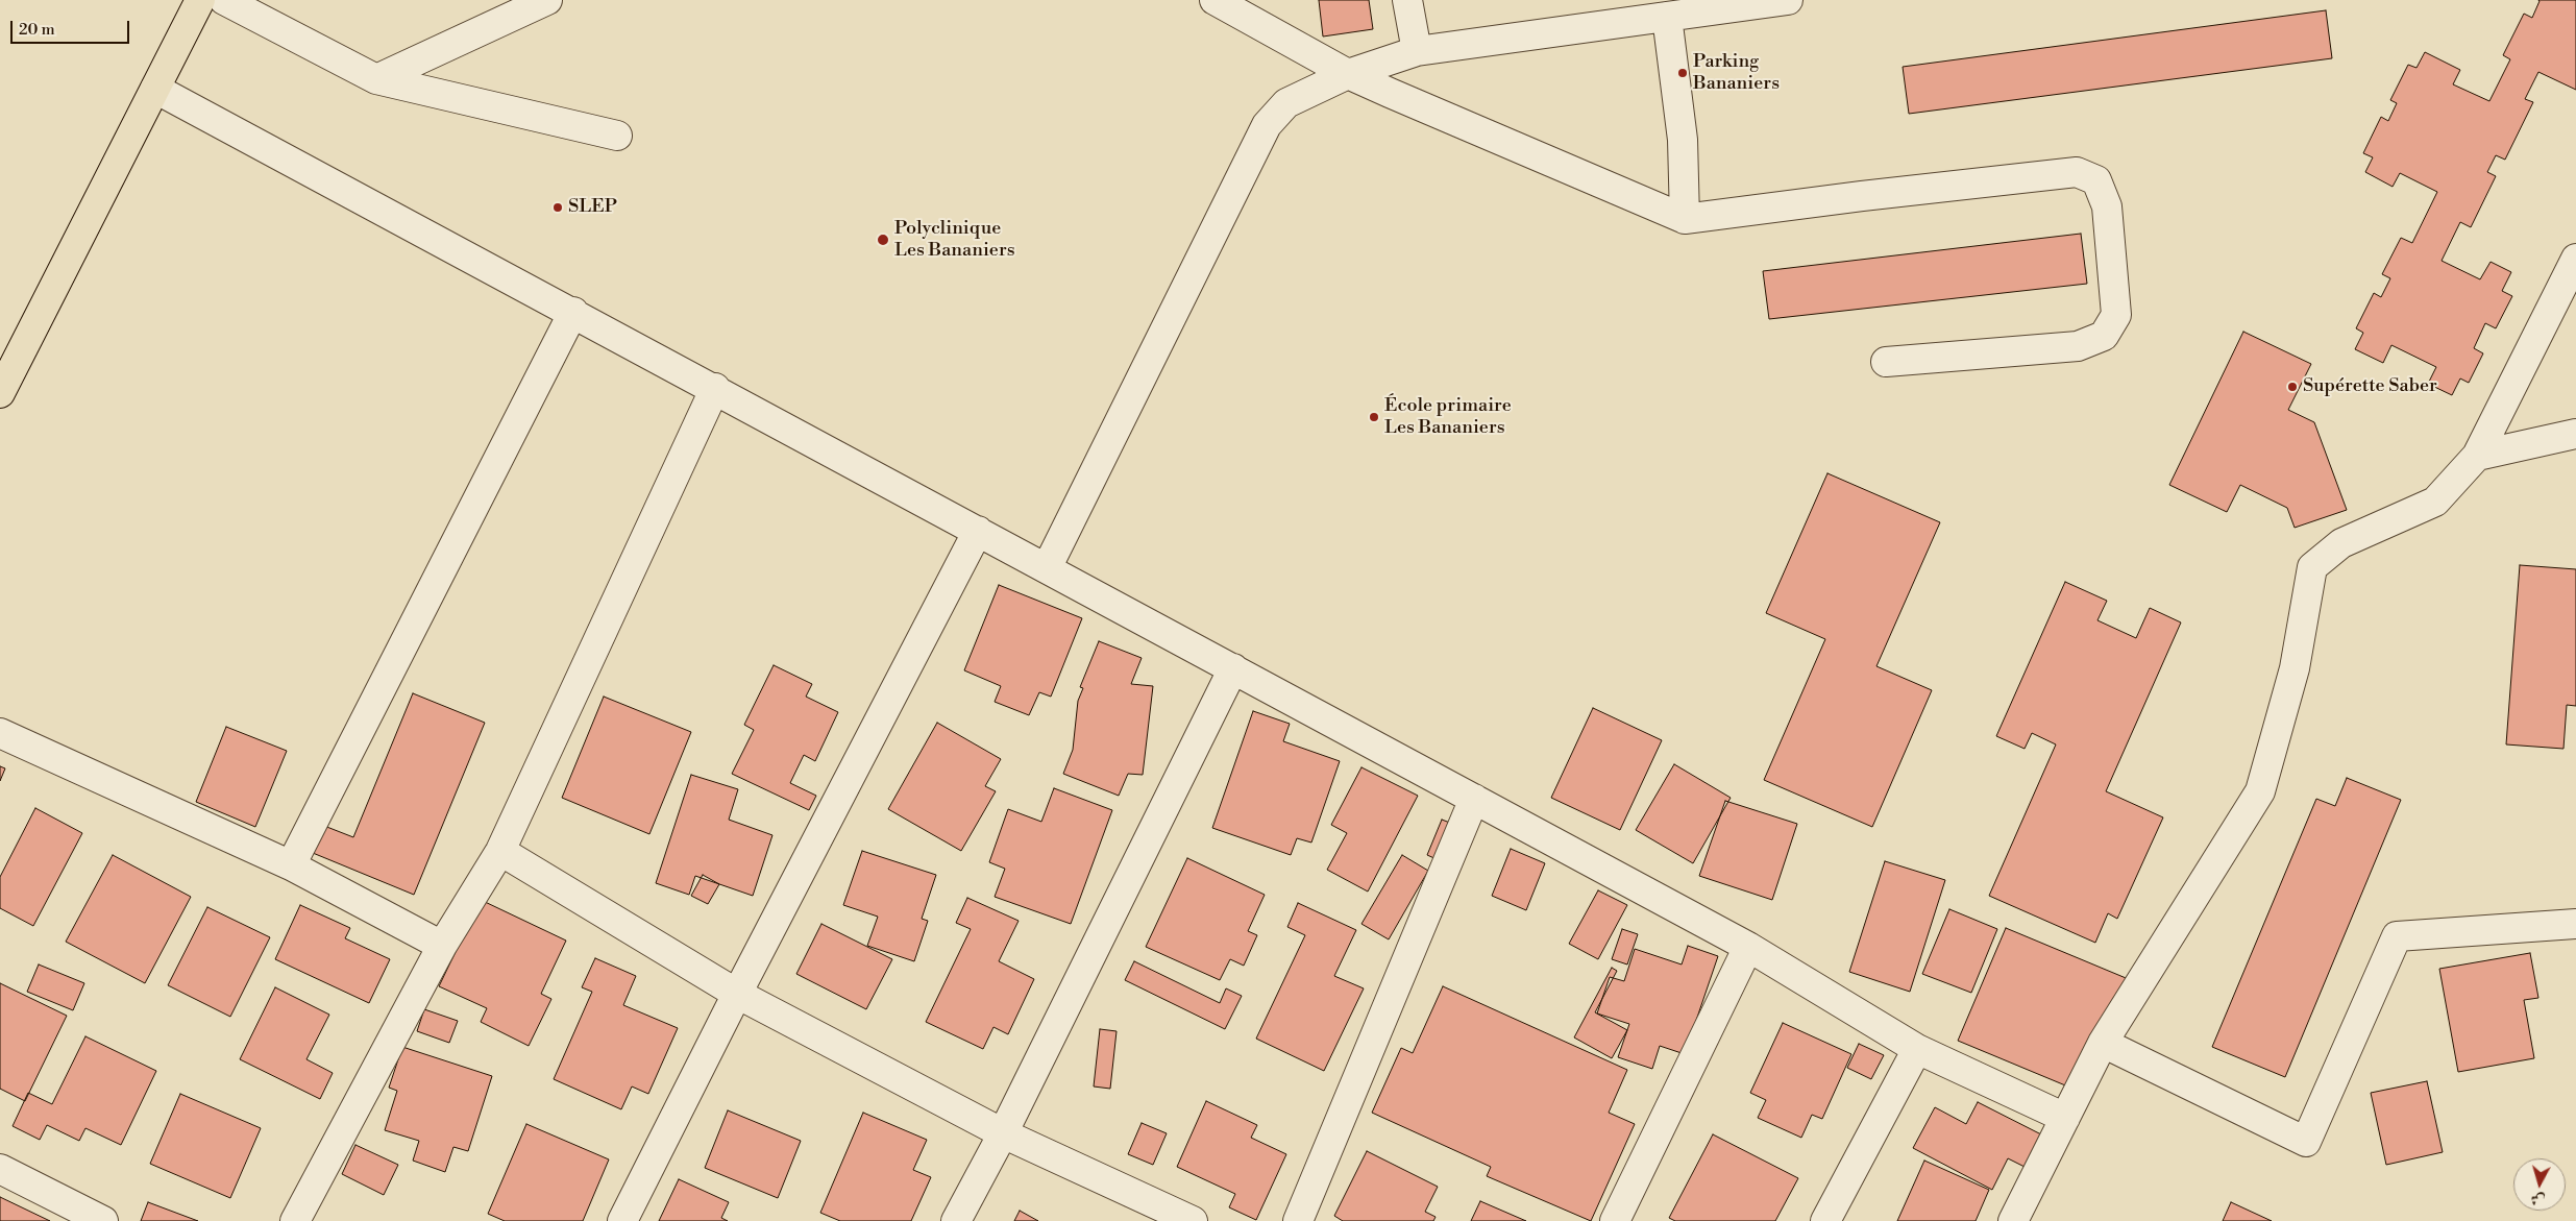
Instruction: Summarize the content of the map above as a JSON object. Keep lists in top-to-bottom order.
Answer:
{
  "places": [
    "Parking Bananiers",
    "SLEP",
    "Polyclinique Les Bananiers",
    "Supérette Saber",
    "École primaire Les Bananiers"
  ],
  "scale_bar": "20 m",
  "north": "bottom"
}
